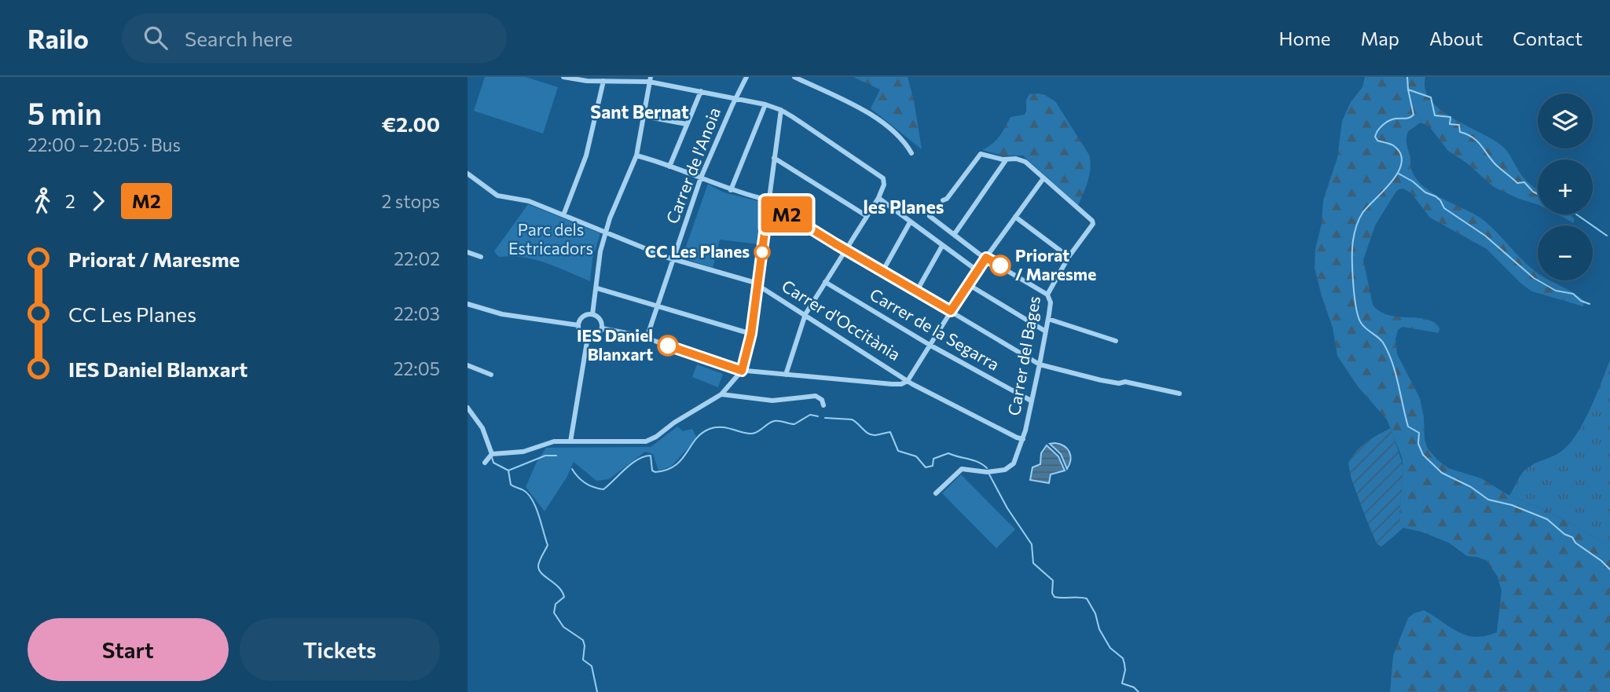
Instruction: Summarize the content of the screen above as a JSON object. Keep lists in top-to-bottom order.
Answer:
{
  "streets": {
    "street": [
      "Carrer de l'Anoia",
      "Carrer d'Occitània",
      "Carrer de la Segarra",
      "Carrer del Bages"
    ]
  },
  "crossings": [
    ["Carrer de l'Anoia", "Carrer d'Occitània"],
    ["Carrer d'Occitània", "Carrer del Bages"],
    ["Carrer de la Segarra", "Carrer del Bages"]
  ],
  "districts": ["Sant Bernat", "les Planes"],
  "parks": ["Parc dels Estricadors"],
  "places": ["CC Les Planes", "Priorat / Maresme", "IES Daniel Blanxart"],
  "lines": ["bus line M2"],
  "page": {
    "header": "Railo",
    "search": "Search here",
    "nav": [
      "Home",
      "Map",
      "About",
      "Contact"
    ],
    "heading": ["5 min", "22:00 – 22:05 · Bus", "€2.00"],
    "on_map": "M2",
    "map_buttons": ["+", "−"],
    "legs": ["2", "M2", "2 stops"],
    "list": [
      {
        "name": "Priorat / Maresme",
        "value": "22:02"
      },
      {
        "name": "CC Les Planes",
        "value": "22:03"
      },
      {
        "name": "IES Daniel Blanxart",
        "value": "22:05"
      }
    ],
    "buttons": ["Start", "Tickets"]
  }
}
